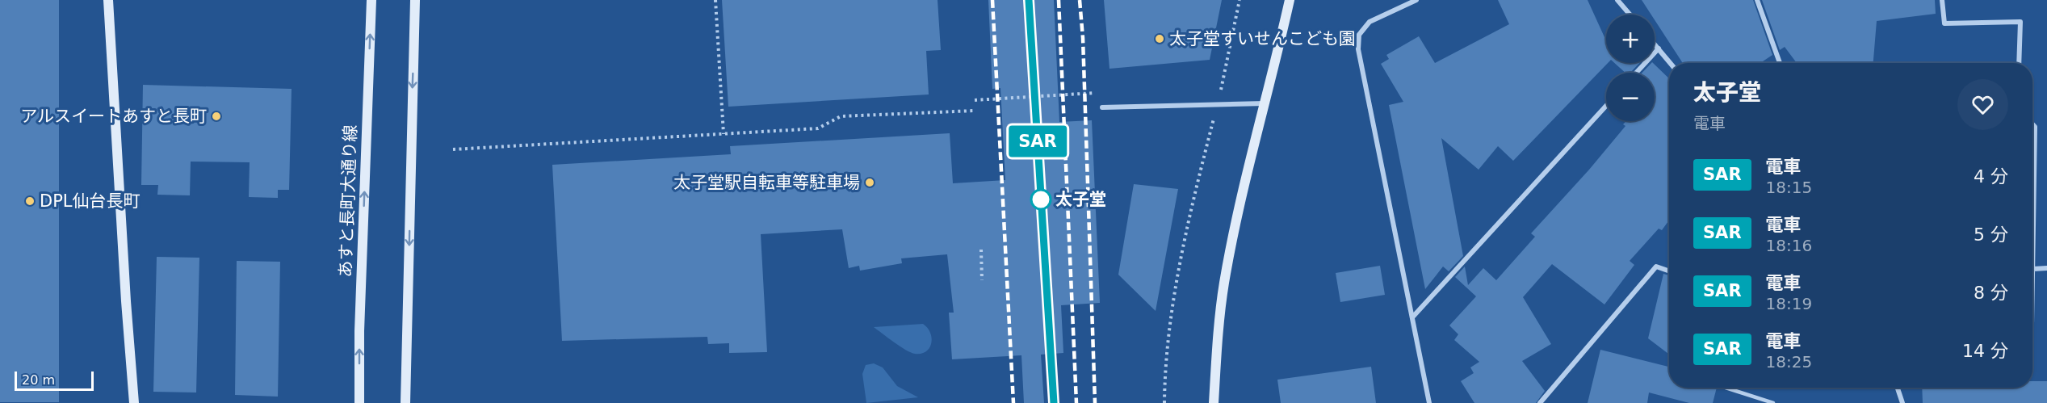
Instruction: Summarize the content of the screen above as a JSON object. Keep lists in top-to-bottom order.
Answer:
{
  "streets": {
    "street": ["あすと長町大通り線"]
  },
  "places": [
    "太子堂すいせんこども園",
    "アルスイートあすと長町",
    "太子堂駅自転車等駐車場",
    "太子堂",
    "DPL仙台長町"
  ],
  "scale_bar": "20 m",
  "page": {
    "on_map": "SAR",
    "map_buttons": ["+", "−"],
    "heading": ["太子堂", "電車"],
    "list": [
      {
        "mark": "SAR",
        "name": "電車",
        "note": "18:15",
        "value": "4 分"
      },
      {
        "mark": "SAR",
        "name": "電車",
        "note": "18:16",
        "value": "5 分"
      },
      {
        "mark": "SAR",
        "name": "電車",
        "note": "18:19",
        "value": "8 分"
      },
      {
        "mark": "SAR",
        "name": "電車",
        "note": "18:25",
        "value": "14 分"
      }
    ],
    "scale": "20 m"
  }
}
